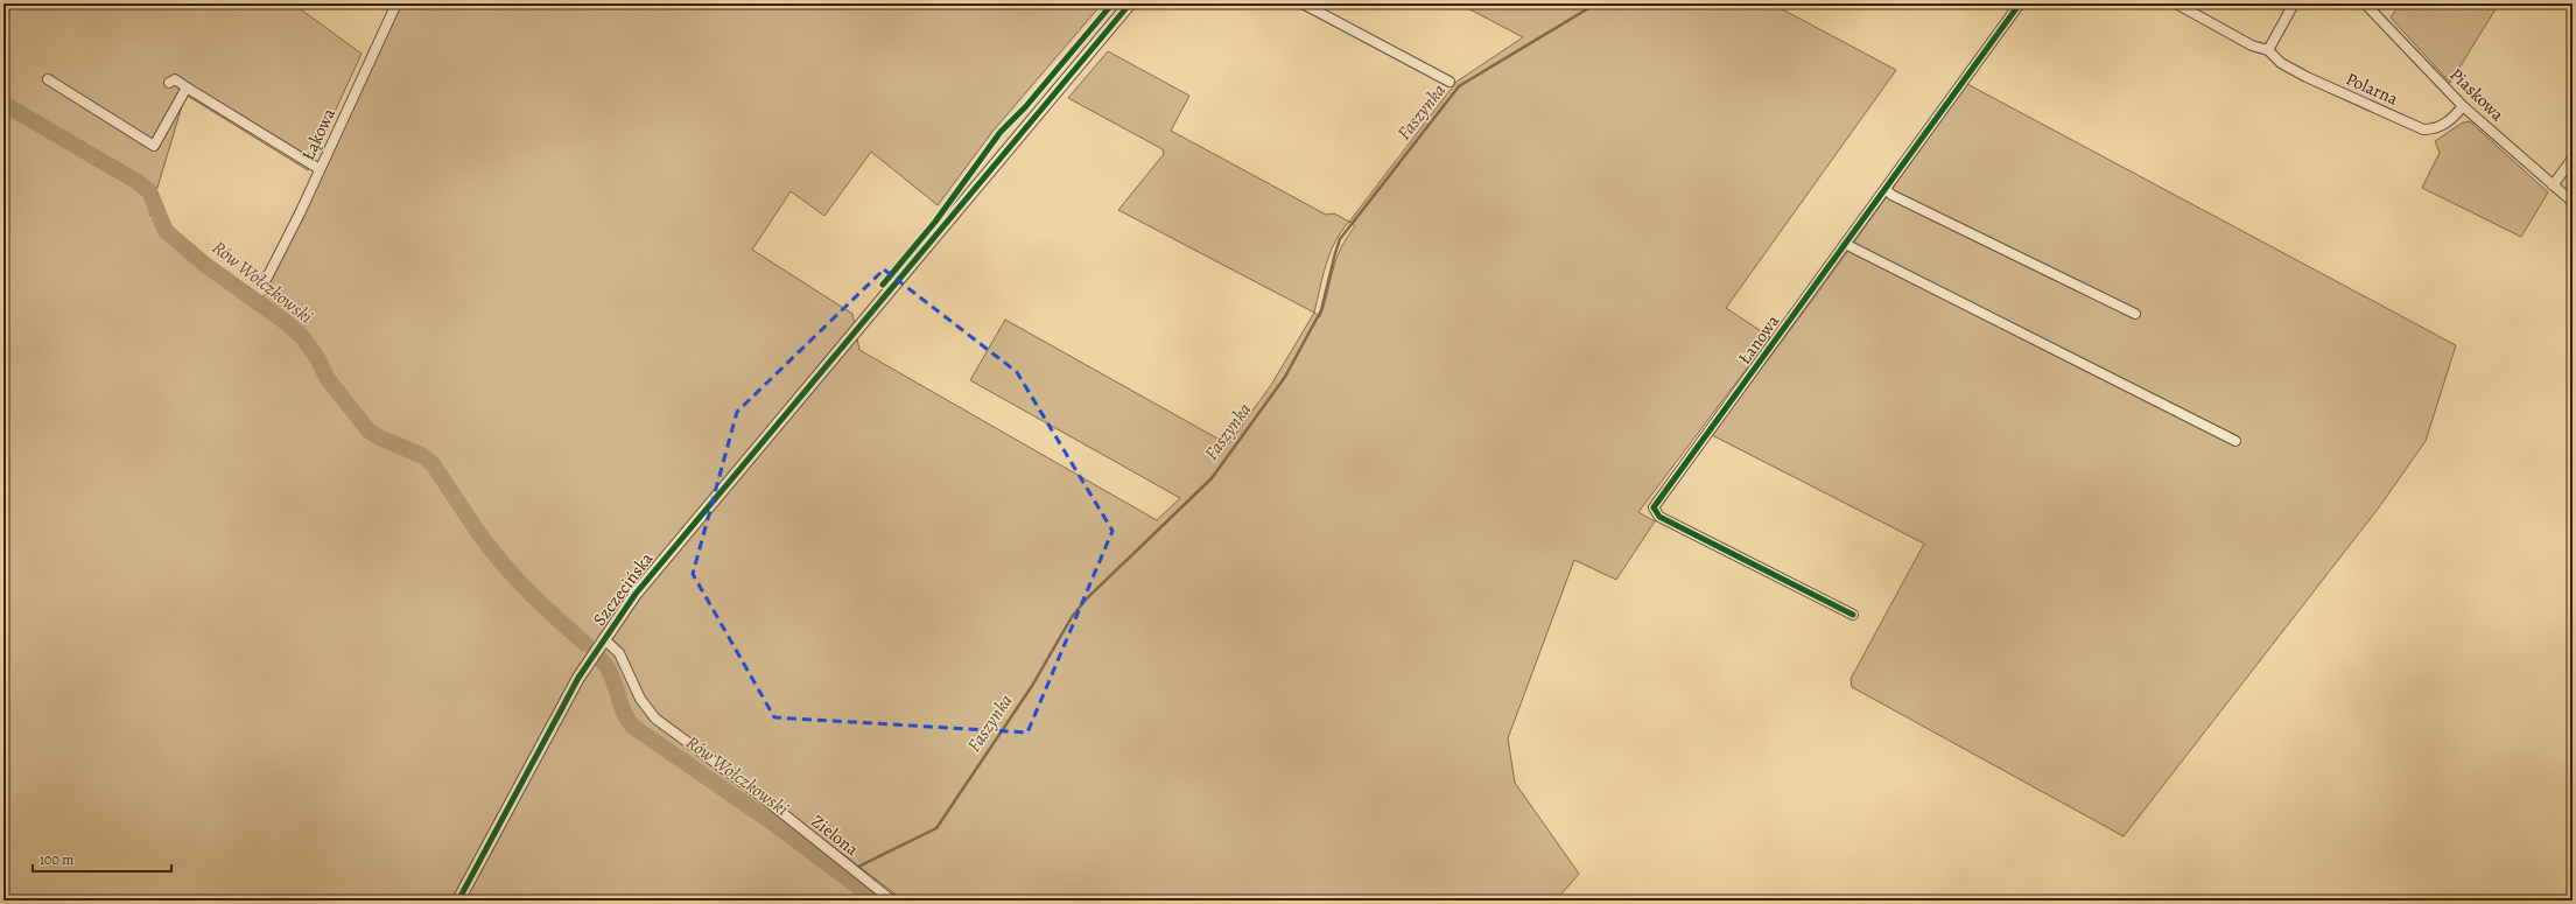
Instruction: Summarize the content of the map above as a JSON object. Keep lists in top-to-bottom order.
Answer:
{
  "streets": {
    "street": [
      "Polarna",
      "Piaskowa",
      "Łąkowa",
      "Łanowa",
      "Szczecińska",
      "Zielona"
    ]
  },
  "crossings": [
    ["Polarna", "Piaskowa"],
    ["Szczecińska", "Zielona"]
  ],
  "water": ["Faszynka", "Rów Wołczkowski"],
  "scale_bar": "100 m"
}
